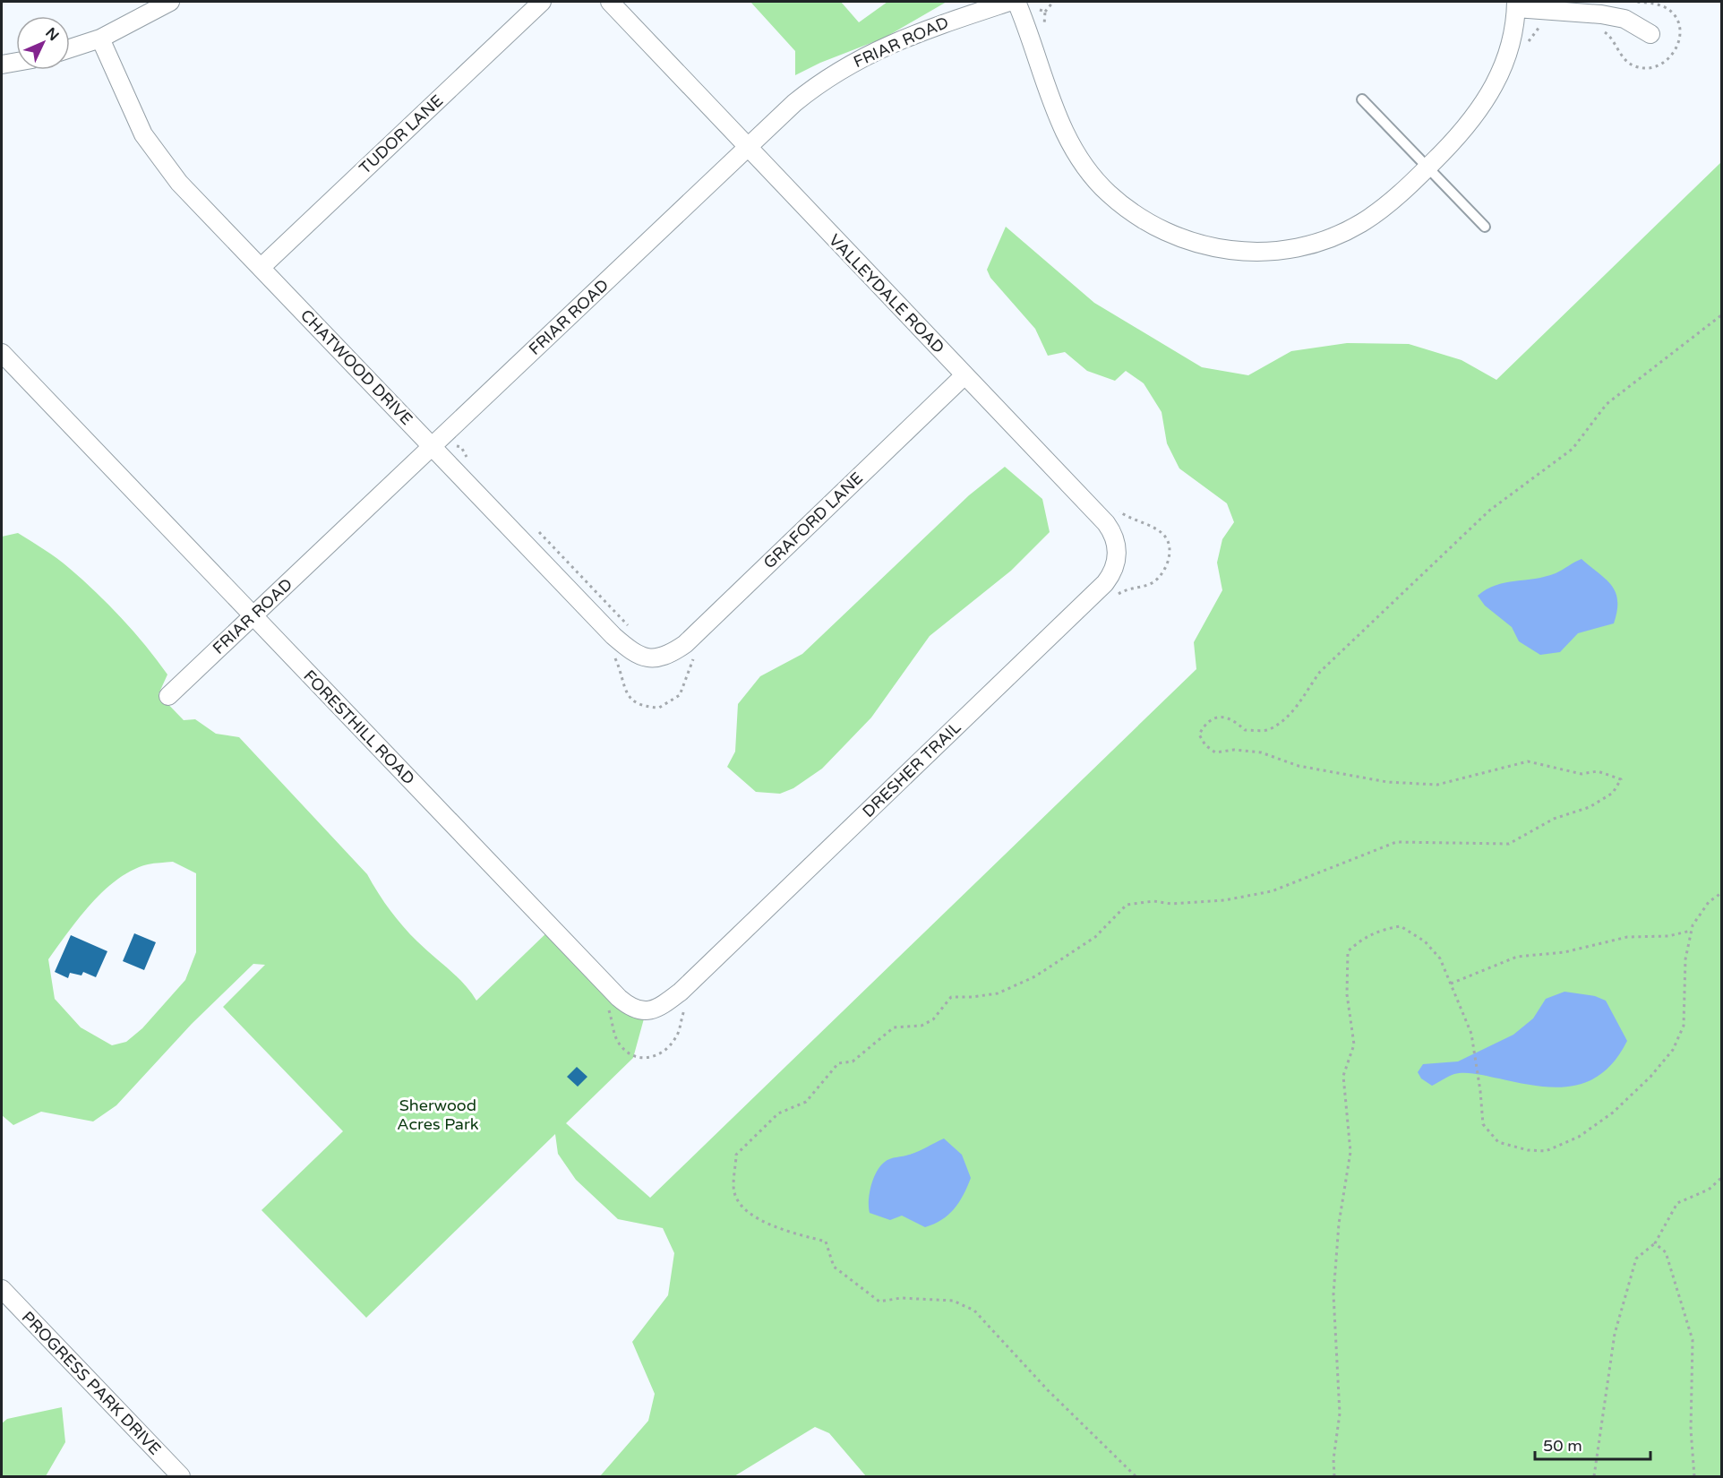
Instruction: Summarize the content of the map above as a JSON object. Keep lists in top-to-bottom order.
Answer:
{
  "streets": {
    "street": [
      "FRIAR ROAD",
      "TUDOR LANE",
      "VALLEYDALE ROAD",
      "CHATWOOD DRIVE",
      "GRAFORD LANE",
      "FORESTHILL ROAD",
      "DRESHER TRAIL",
      "PROGRESS PARK DRIVE"
    ]
  },
  "crossings": [
    ["FRIAR ROAD", "VALLEYDALE ROAD"],
    ["FRIAR ROAD", "CHATWOOD DRIVE"],
    ["FRIAR ROAD", "FORESTHILL ROAD"],
    ["TUDOR LANE", "CHATWOOD DRIVE"],
    ["VALLEYDALE ROAD", "GRAFORD LANE"],
    ["VALLEYDALE ROAD", "DRESHER TRAIL"],
    ["CHATWOOD DRIVE", "GRAFORD LANE"],
    ["FORESTHILL ROAD", "DRESHER TRAIL"]
  ],
  "parks": ["Sherwood Acres Park"],
  "scale_bar": "50 m",
  "north": "top right"
}
